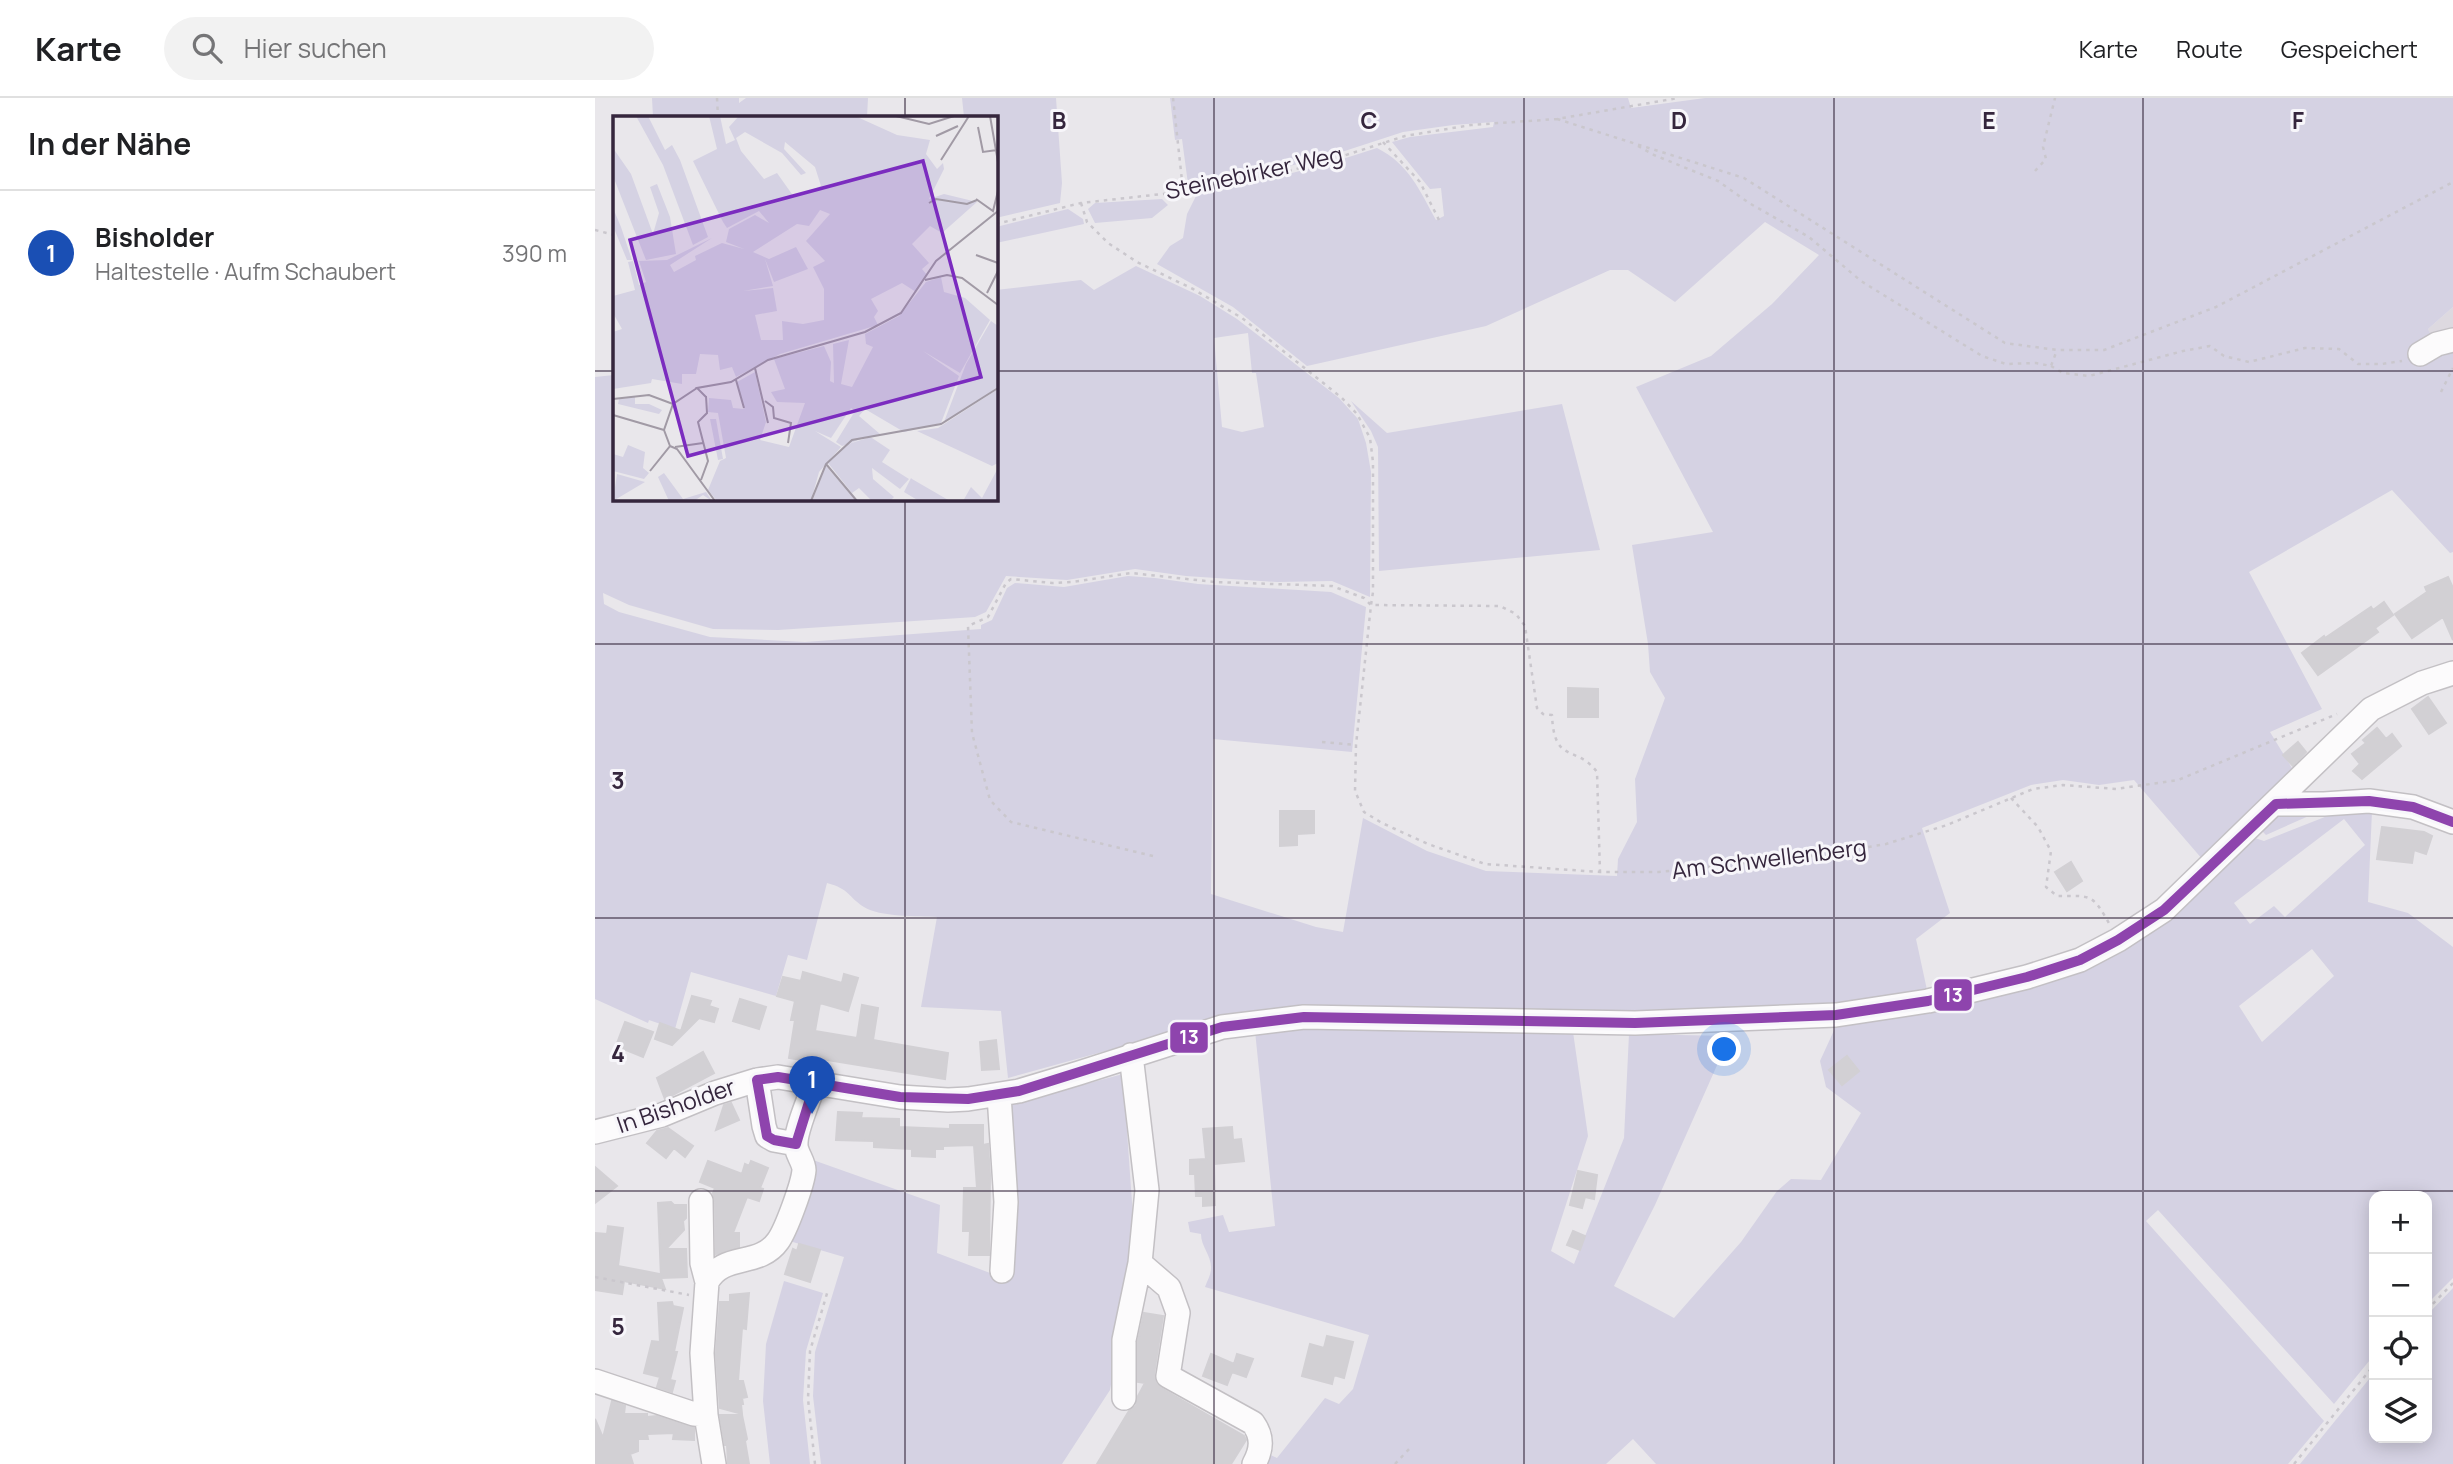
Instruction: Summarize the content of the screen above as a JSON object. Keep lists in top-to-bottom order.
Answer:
{
  "streets": {
    "street": ["In Bisholder"],
    "path": ["Steinebirker Weg", "Am Schwellenberg"]
  },
  "crossings": [
    ["Steinebirker Weg", "Am Schwellenberg"],
    ["Am Schwellenberg", "In Bisholder"]
  ],
  "lines": ["transit line 13"],
  "page": {
    "header": "Karte",
    "search": "Hier suchen",
    "nav": ["Karte", "Route", "Gespeichert"],
    "heading": "In der Nähe",
    "list": [
      {
        "mark": "1",
        "name": "Bisholder",
        "note": "Haltestelle · Aufm Schaubert",
        "value": "390 m"
      }
    ],
    "pins": "1",
    "map_buttons": ["+", "−"]
  },
  "grid": {
    "columns": [
      "B",
      "C",
      "D",
      "E",
      "F"
    ],
    "rows": ["3", "4", "5"]
  }
}
